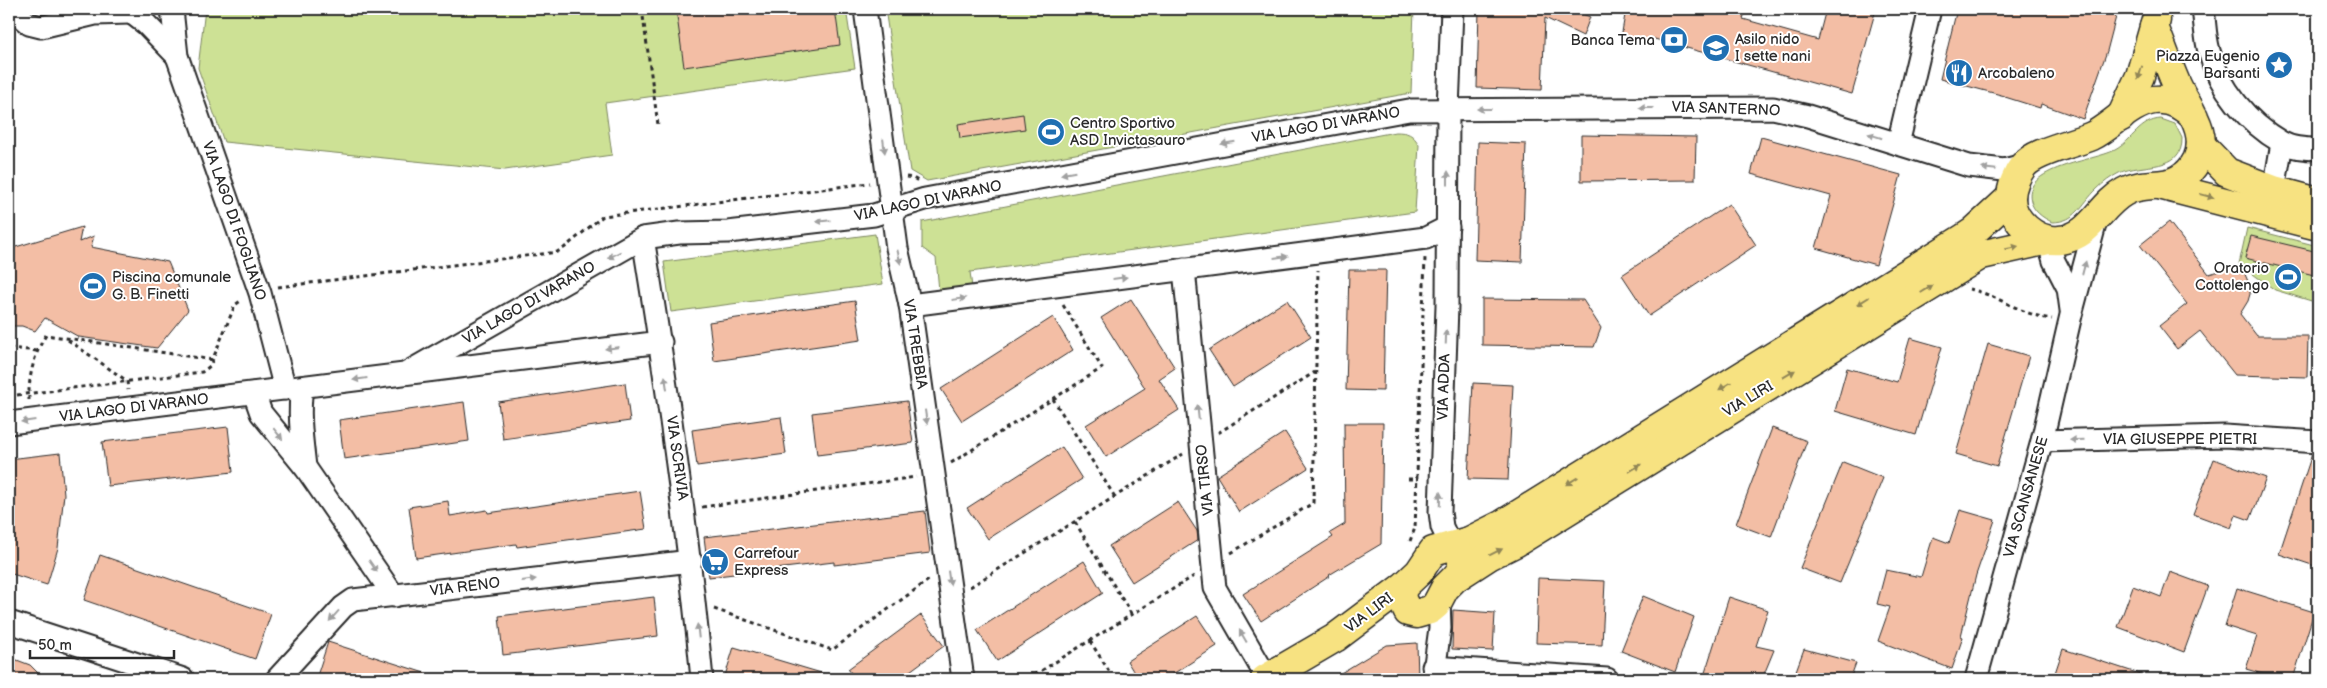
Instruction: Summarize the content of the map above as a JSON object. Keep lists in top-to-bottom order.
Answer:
{
  "streets": {
    "main road": ["VIA LIRI", "VIA SCANSANESE"],
    "street": [
      "VIA SANTERNO",
      "VIA LAGO DI VARANO",
      "VIA LAGO DI FOGLIANO",
      "VIA TREBBIA",
      "VIA ADDA",
      "VIA GIUSEPPE PIETRI",
      "VIA SCRIVIA",
      "VIA TIRSO",
      "VIA RENO"
    ]
  },
  "crossings": [
    ["VIA SANTERNO", "VIA LAGO DI VARANO"],
    ["VIA SANTERNO", "VIA ADDA"],
    ["VIA LAGO DI VARANO", "VIA LAGO DI FOGLIANO"],
    ["VIA LAGO DI VARANO", "VIA TREBBIA"],
    ["VIA LAGO DI VARANO", "VIA ADDA"],
    ["VIA LAGO DI VARANO", "VIA SCRIVIA"],
    ["VIA ADDA", "VIA LIRI"],
    ["VIA LIRI", "VIA TIRSO"],
    ["VIA LIRI", "VIA SCANSANESE"],
    ["VIA GIUSEPPE PIETRI", "VIA SCANSANESE"],
    ["VIA SCRIVIA", "VIA RENO"]
  ],
  "one_way": [
    "VIA SANTERNO",
    "VIA TREBBIA",
    "VIA ADDA",
    "VIA GIUSEPPE PIETRI",
    "VIA SCRIVIA",
    "VIA TIRSO"
  ],
  "places": {
    "bank": ["Banca Tema"],
    "school or university": ["Asilo nido I sette nani"],
    "place": ["Piazza Eugenio Barsanti"],
    "restaurant": ["Arcobaleno"],
    "sports": ["Centro Sportivo ASD Invictasauro", "Oratorio Cottolengo", "Piscina comunale G. B. Finetti"],
    "supermarket": ["Carrefour Express"]
  },
  "scale_bar": "50 m"
}
